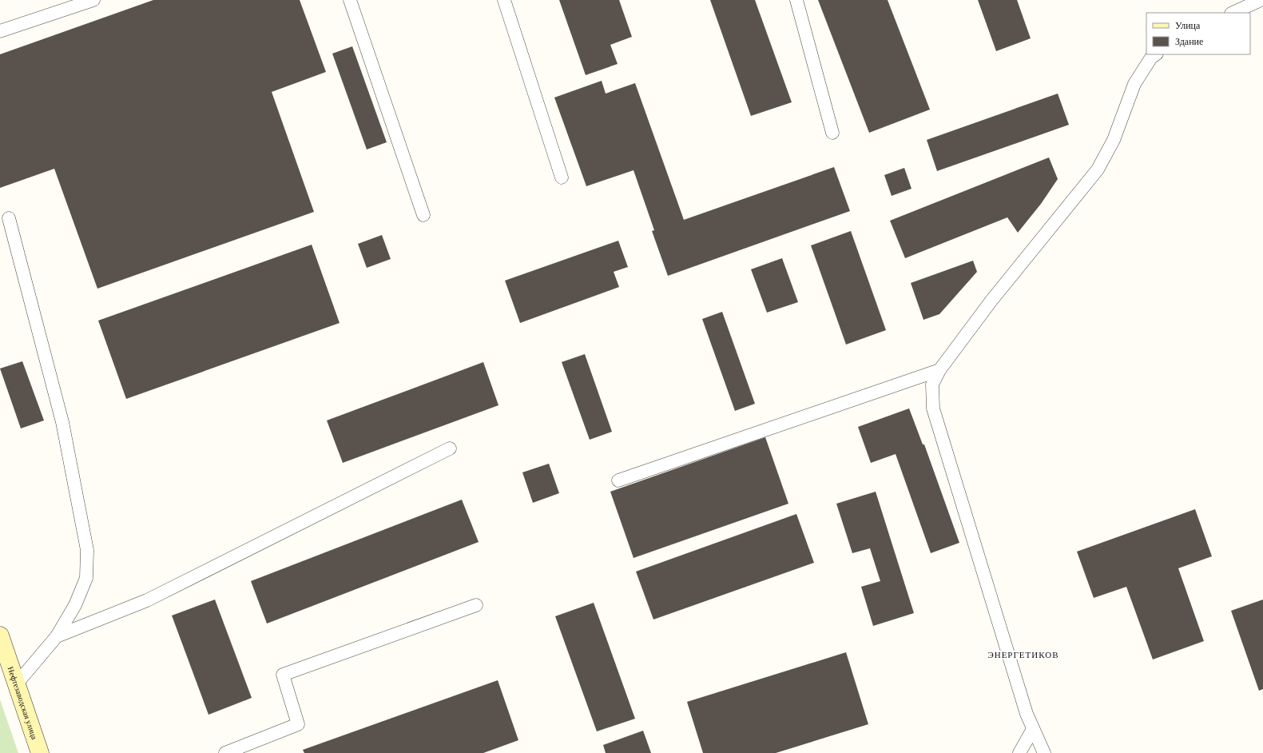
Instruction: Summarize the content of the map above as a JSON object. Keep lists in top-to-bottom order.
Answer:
{
  "streets": {
    "main road": ["Нефтезаводская улица"]
  },
  "districts": ["ЭНЕРГЕТИКОВ"],
  "legend": ["Улица", "Здание"]
}
